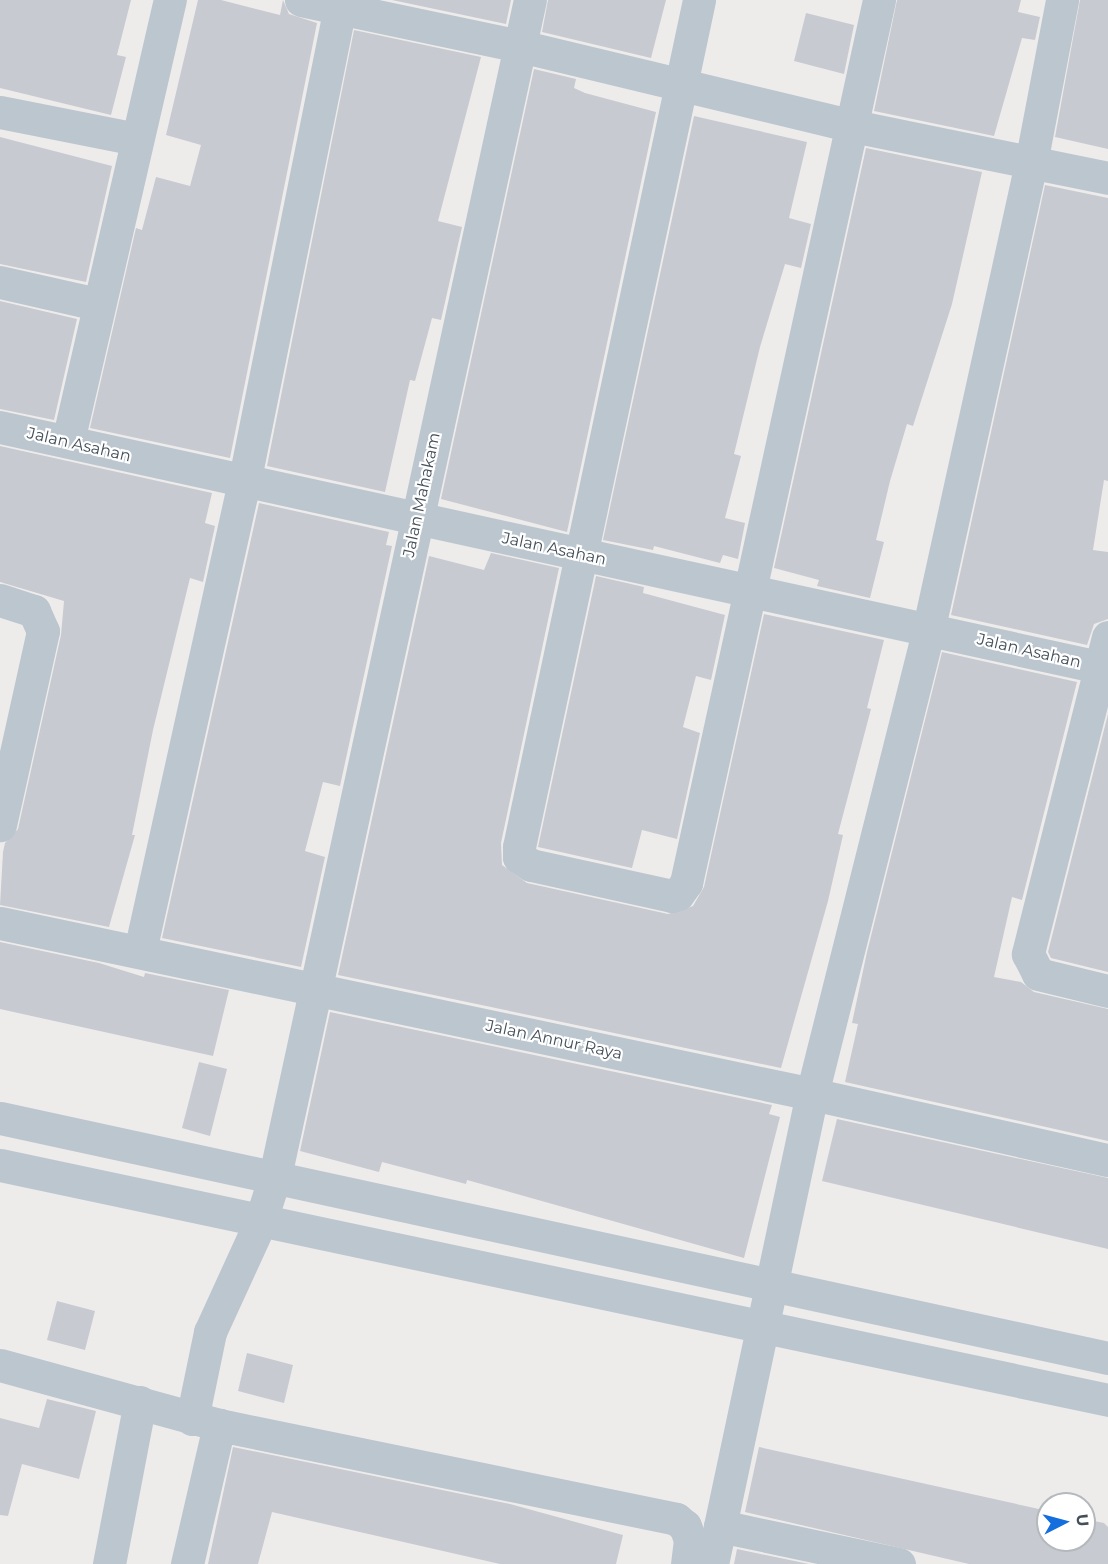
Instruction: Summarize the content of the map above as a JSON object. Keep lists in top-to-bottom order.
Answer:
{
  "streets": {
    "street": ["Jalan Asahan", "Jalan Mahakam", "Jalan Annur Raya"]
  },
  "crossings": [
    ["Jalan Asahan", "Jalan Mahakam"],
    ["Jalan Mahakam", "Jalan Annur Raya"]
  ],
  "north": "right"
}
